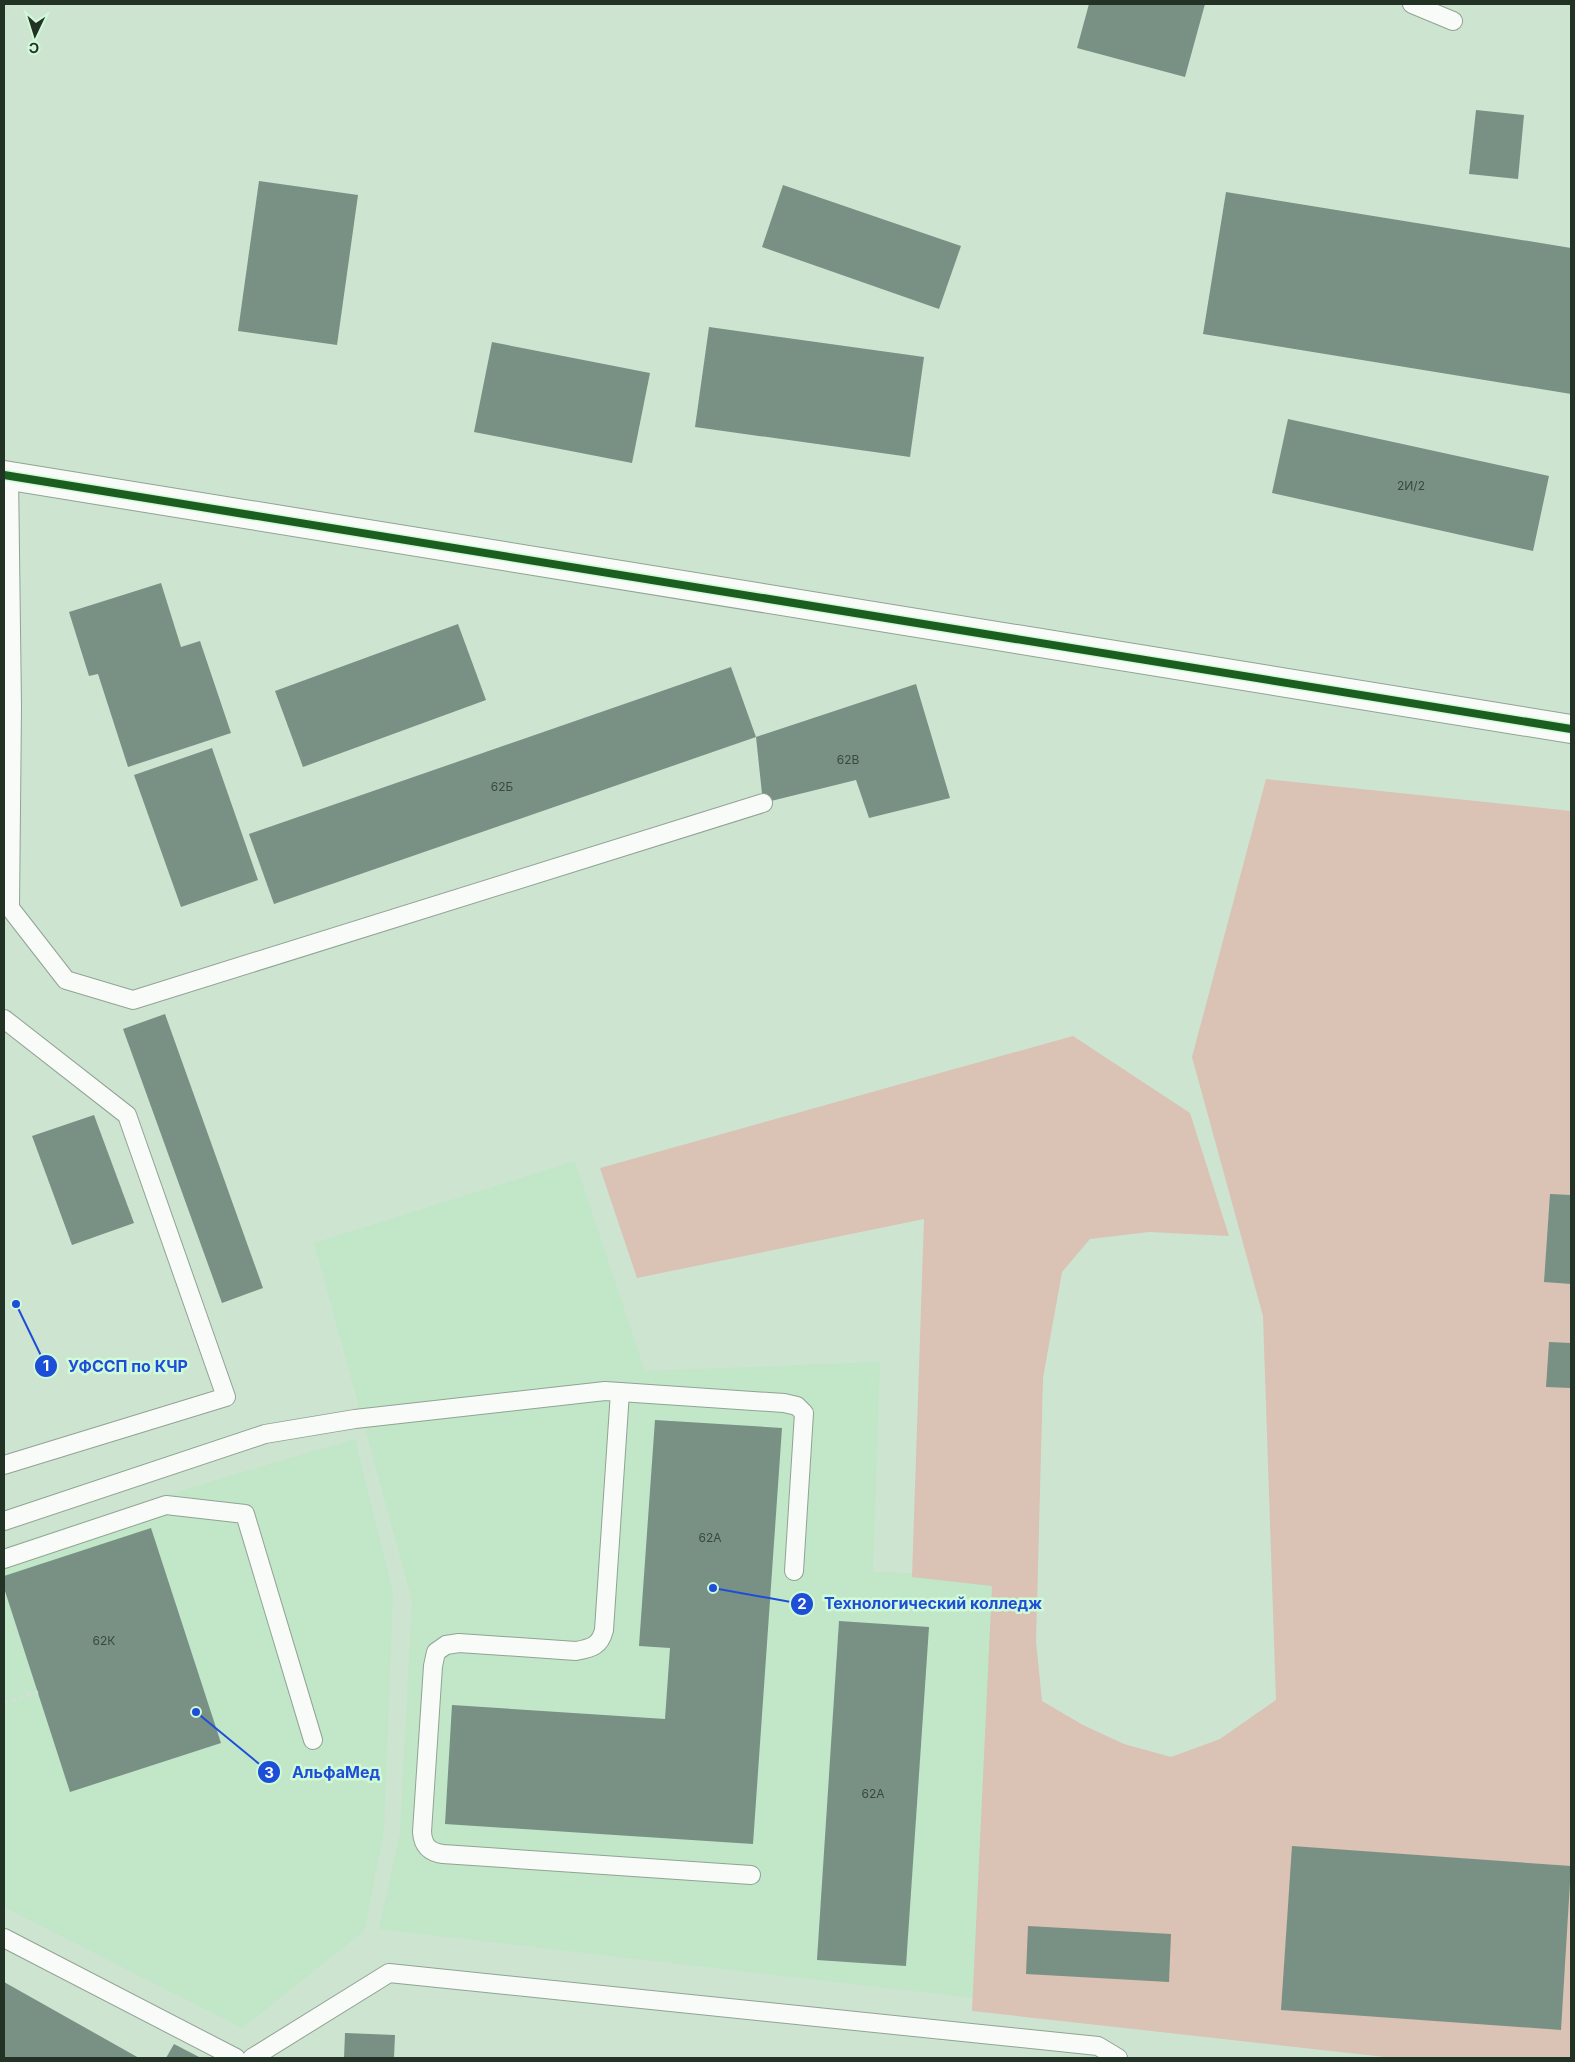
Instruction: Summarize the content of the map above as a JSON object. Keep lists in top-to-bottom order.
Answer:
{
  "places": ["УФССП по КЧР", "Технологический колледж", "АльфаМед"],
  "house_numbers": [
    "2И/2",
    "62В",
    "62Б",
    "62А",
    "62К",
    "62А"
  ],
  "north": "bottom"
}
